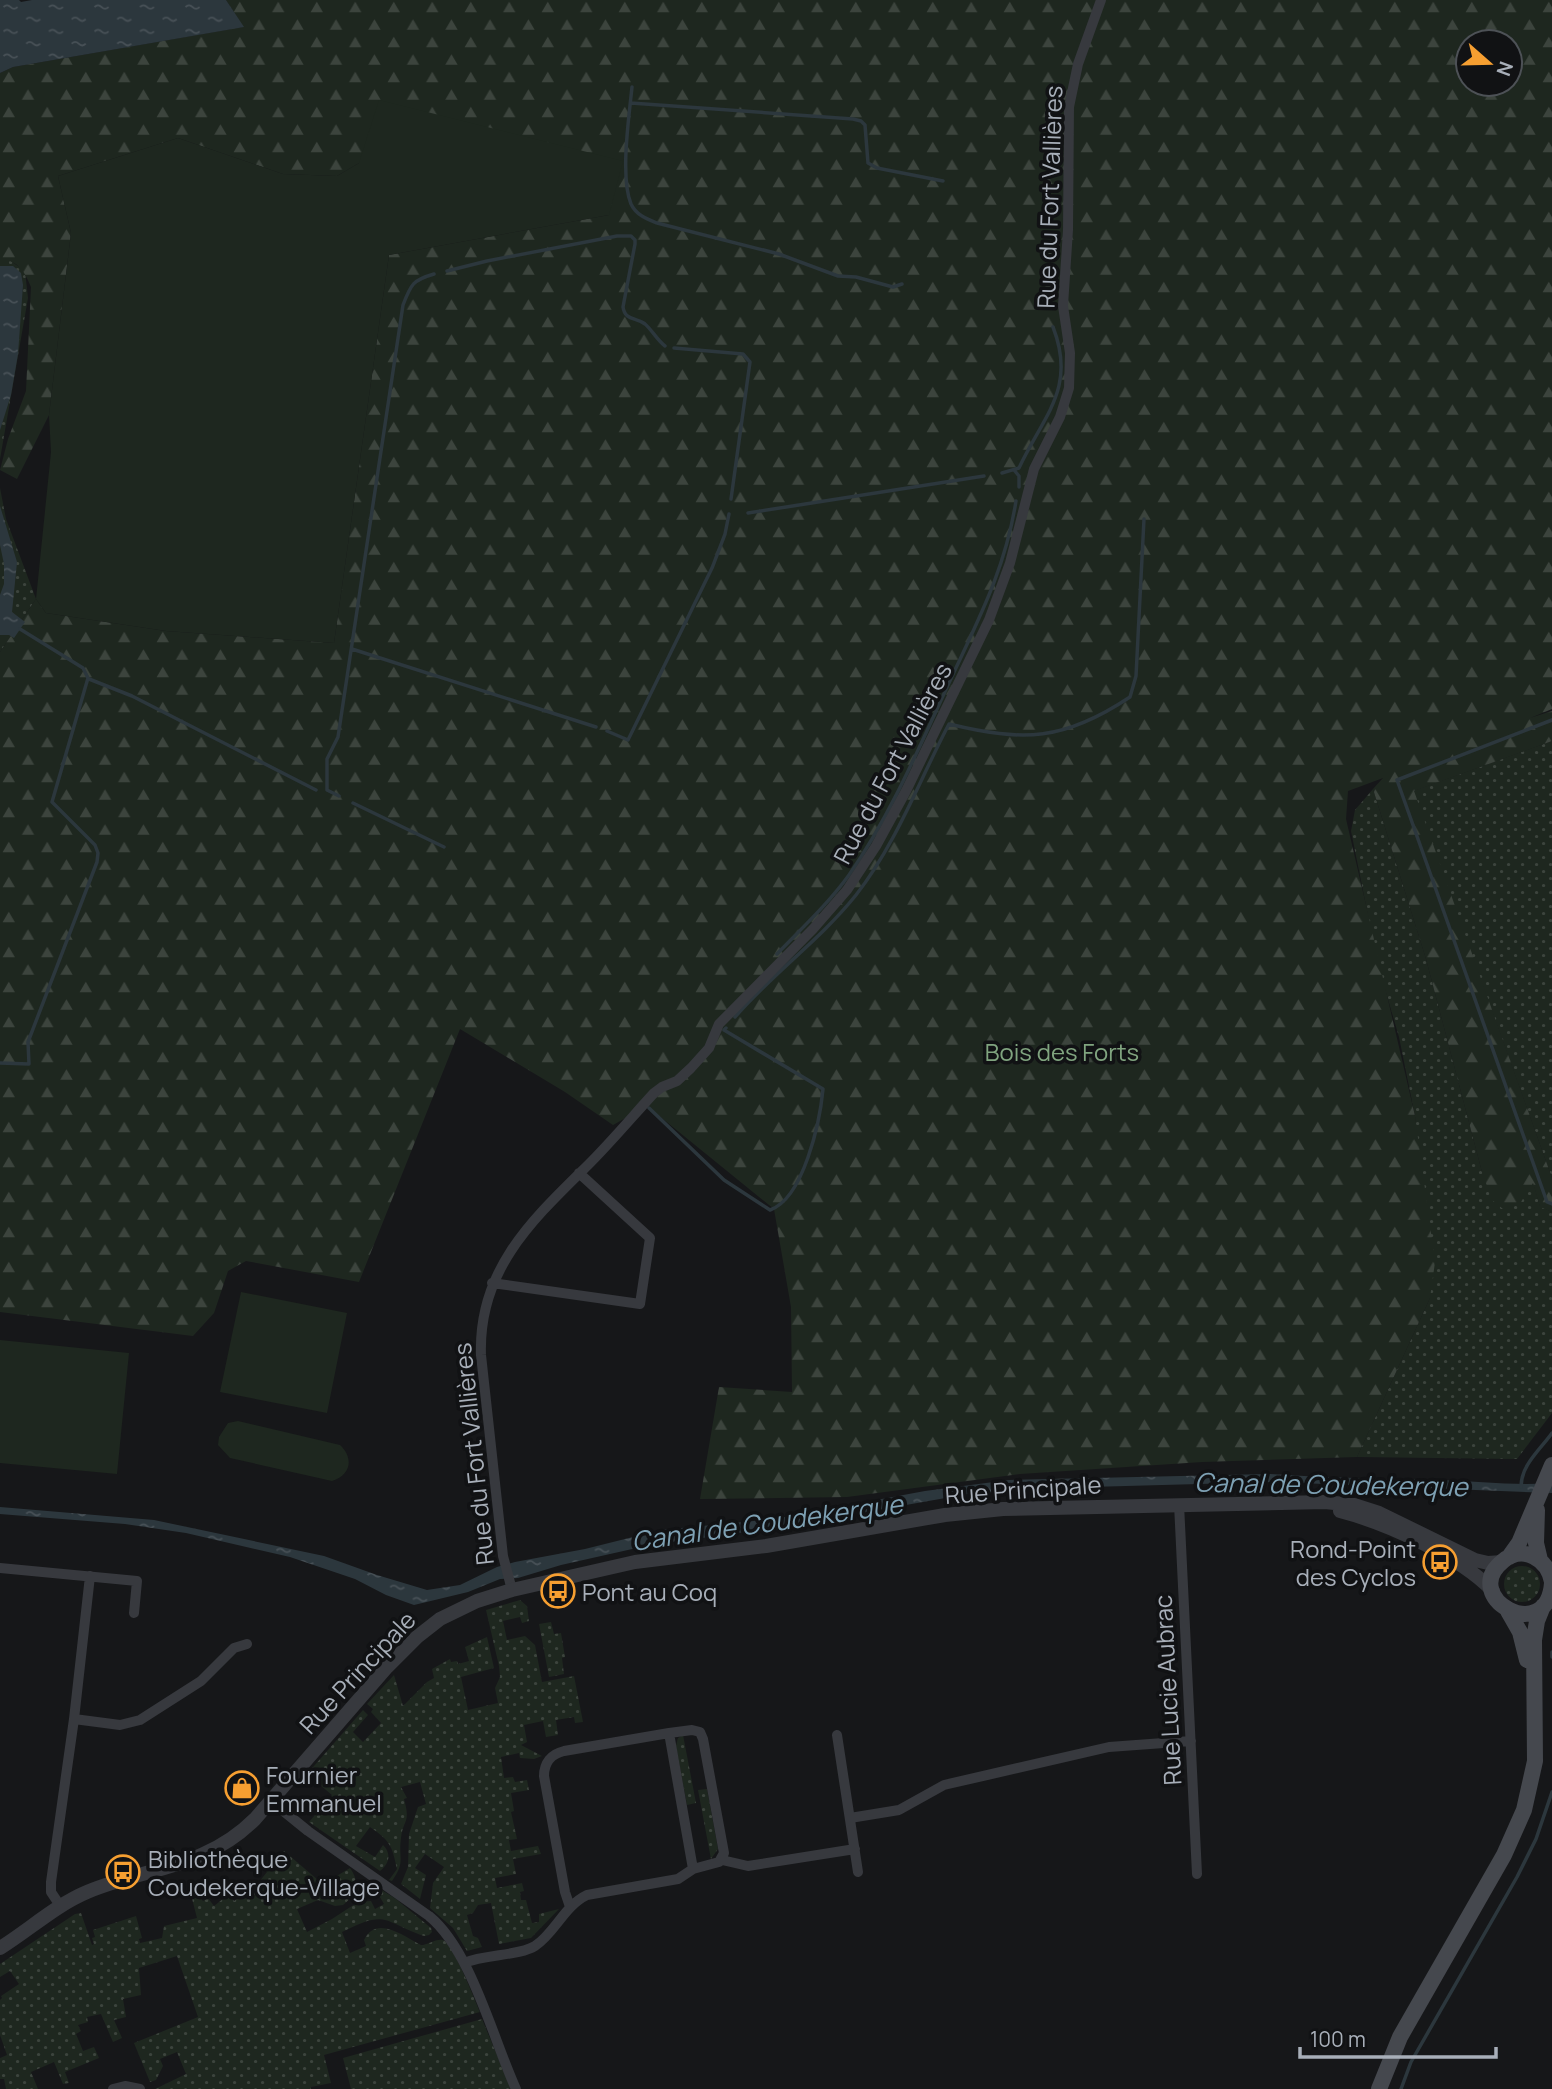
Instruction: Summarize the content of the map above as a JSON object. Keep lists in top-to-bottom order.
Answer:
{
  "streets": {
    "street": ["Rue du Fort Vallières", "Rue Principale", "Rue Lucie Aubrac"]
  },
  "crossings": [
    ["Rue du Fort Vallières", "Rue Principale"],
    ["Rue Principale", "Rue Lucie Aubrac"]
  ],
  "water": ["Canal de Coudekerque"],
  "parks": ["Bois des Forts"],
  "places": {
    "bus stop": ["Rond-Point des Cyclos", "Pont au Coq", "Bibliothèque Coudekerque-Village"],
    "shop": ["Fournier Emmanuel"]
  },
  "scale_bar": "100 m",
  "north": "right"
}
